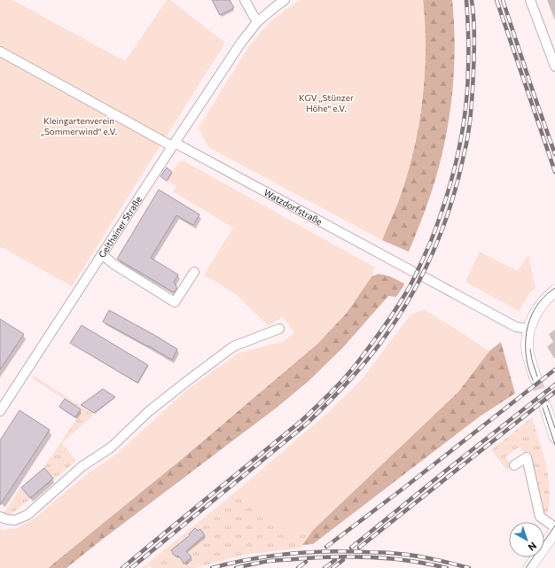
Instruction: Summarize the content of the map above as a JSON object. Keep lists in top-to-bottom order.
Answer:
{
  "streets": {
    "street": ["Watzdorfstraße", "Geithainer Straße"]
  },
  "crossings": [
    ["Watzdorfstraße", "Geithainer Straße"]
  ],
  "parks": ["KGV „Stünzer Höhe“ e.V.", "Kleingartenverein „Sommerwind“ e.V."],
  "north": "bottom right"
}
